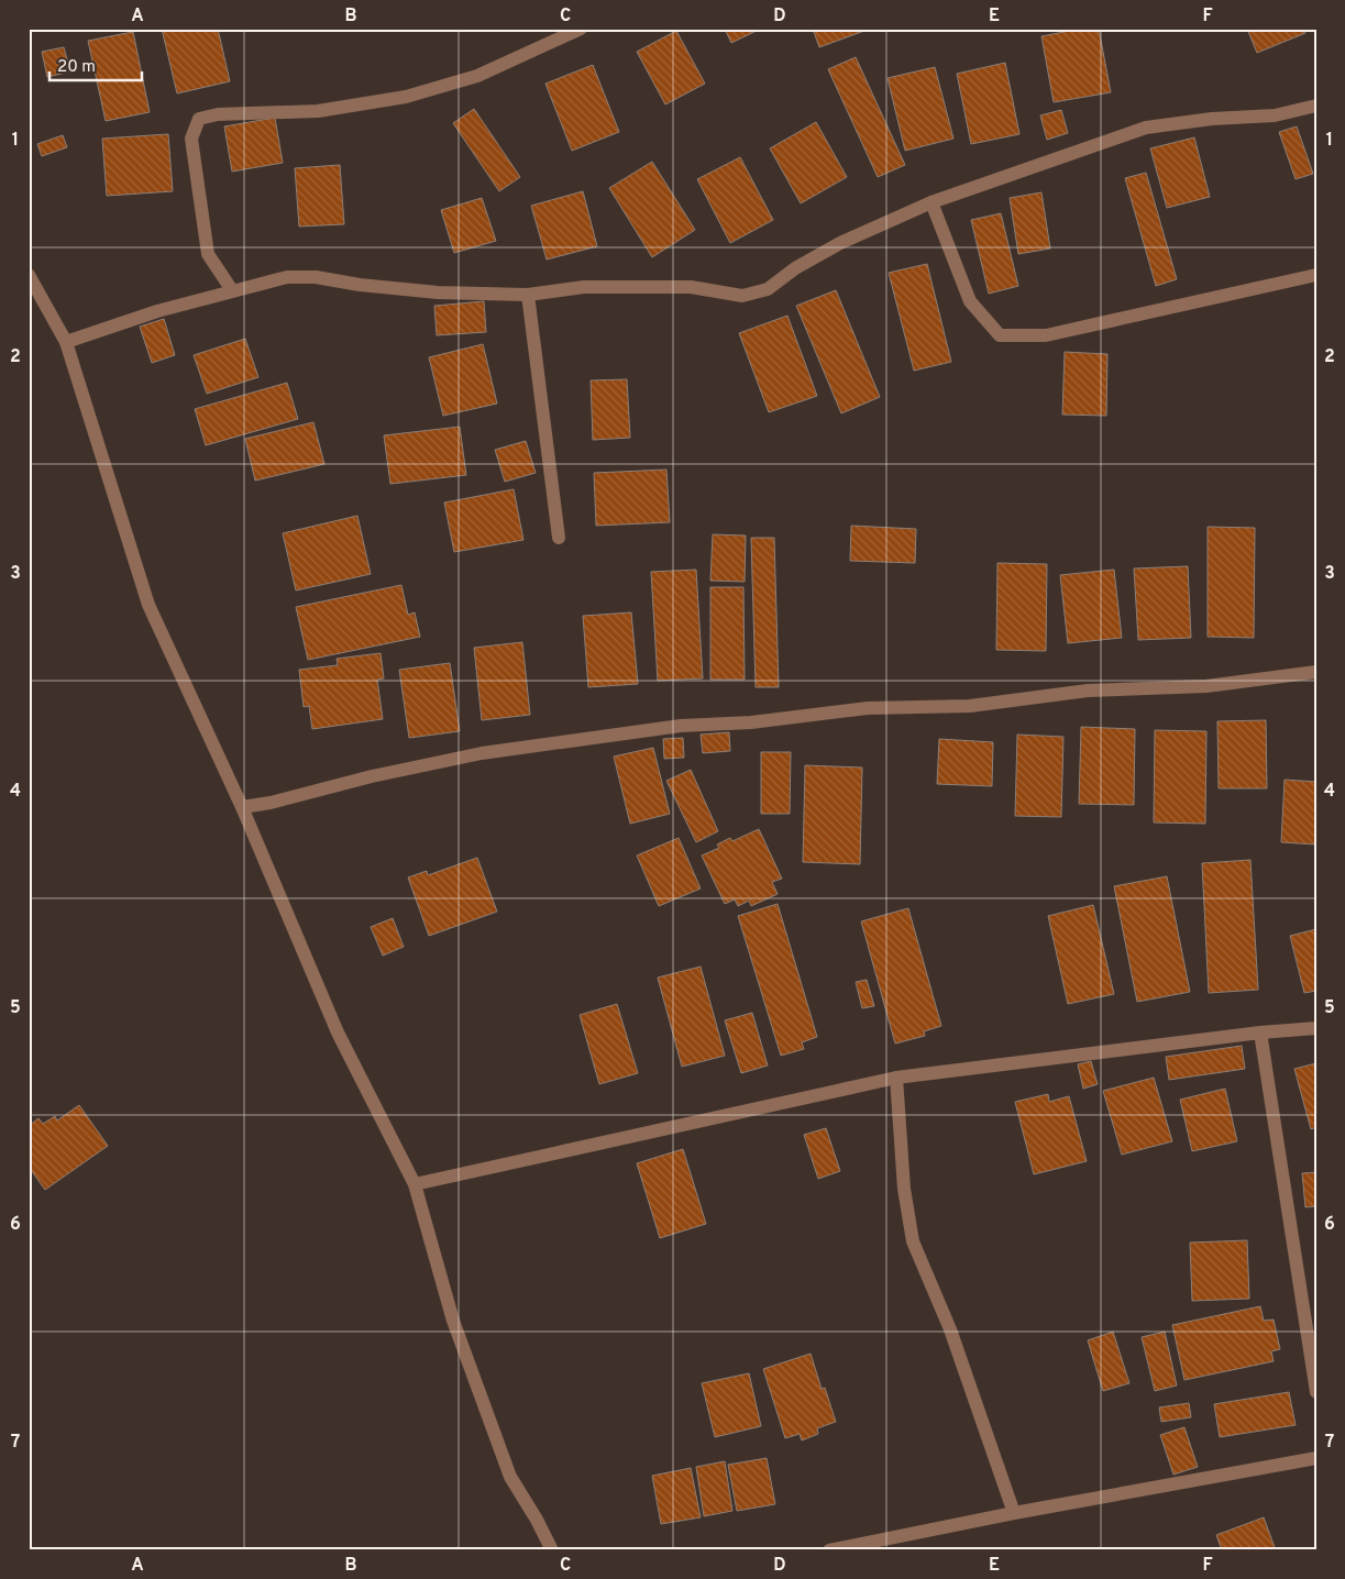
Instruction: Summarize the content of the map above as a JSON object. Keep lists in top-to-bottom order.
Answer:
{
  "scale_bar": "20 m",
  "grid": {
    "columns": [
      "A",
      "B",
      "C",
      "D",
      "E",
      "F"
    ],
    "rows": [
      "1",
      "2",
      "3",
      "4",
      "5",
      "6",
      "7"
    ]
  }
}
